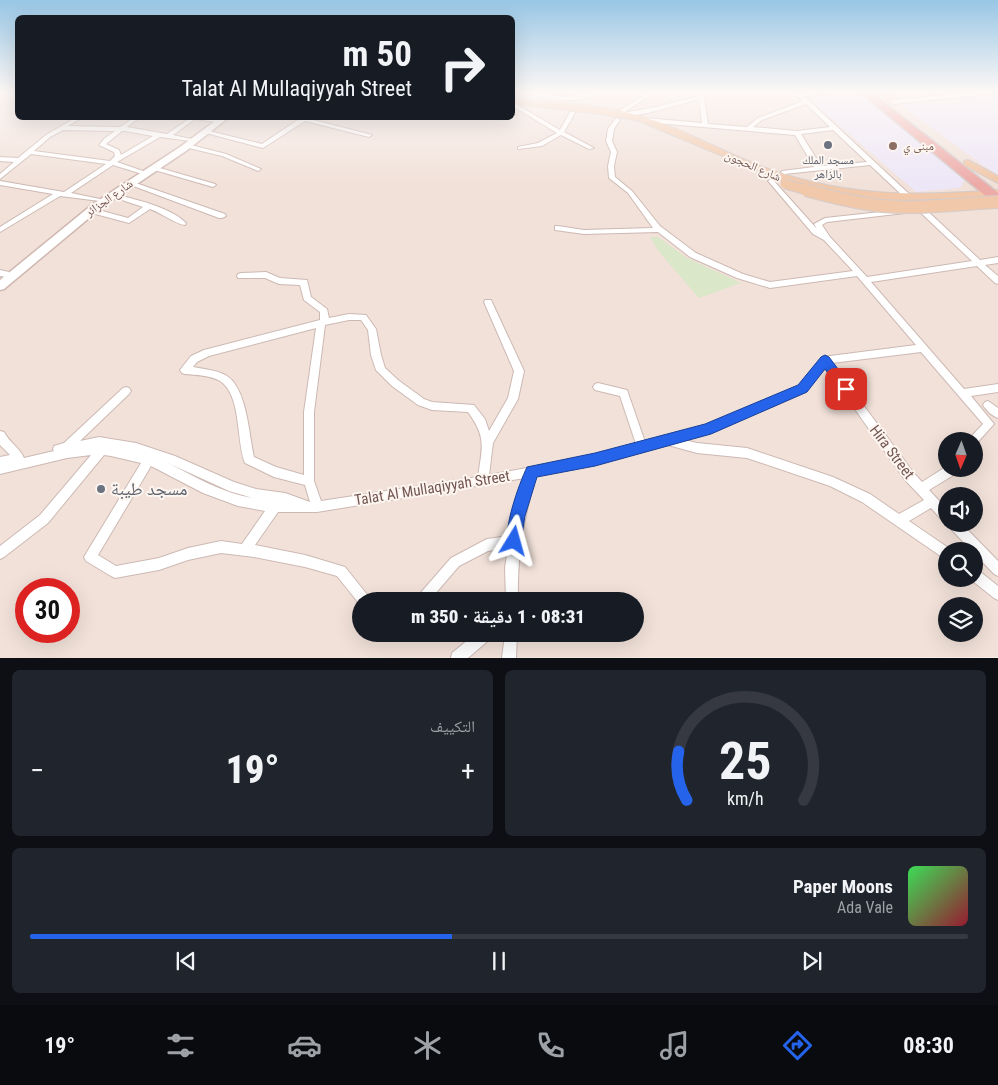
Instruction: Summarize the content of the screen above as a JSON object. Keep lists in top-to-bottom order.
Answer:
{
  "streets": {
    "main road": ["شارع الحجون"],
    "street": ["شارع الجزائر", "Hira Street", "Talat Al Mullaqiyyah Street"]
  },
  "crossings": [
    ["Hira Street", "Talat Al Mullaqiyyah Street"]
  ],
  "places": ["مسجد الملك بالزاهر", "مبنى ي", "مسجد طيبة"],
  "north": "bottom",
  "page": {
    "turn": ["50 m", "Talat Al Mullaqiyyah Street"],
    "limit": "30",
    "trip": "08:31 · 1 دقيقة · 350 m",
    "tile": "التكييف",
    "heat": ["−", "19°", "+"],
    "song": ["Paper Moons", "Ada Vale"],
    "tabs": ["08:30", "19°"],
    "gauge": ["25", "km/h"]
  }
}
